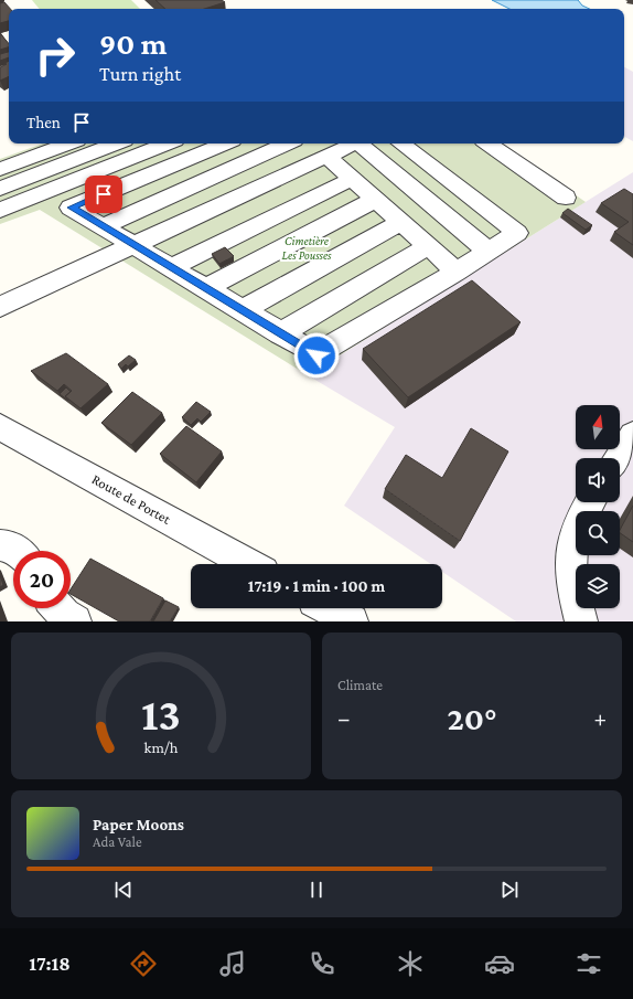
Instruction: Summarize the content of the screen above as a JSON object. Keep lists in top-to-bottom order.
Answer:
{
  "streets": {
    "street": ["Route de Portet"]
  },
  "parks": ["Cimetière Les Pousses"],
  "north": "top",
  "page": {
    "turn": ["90 m", "Turn right"],
    "then": "Then",
    "limit": "20",
    "trip": "17:19 · 1 min · 100 m",
    "tile": "Climate",
    "heat": ["−", "20°", "+"],
    "song": ["Paper Moons", "Ada Vale"],
    "tabs": "17:18",
    "gauge": ["13", "km/h"]
  }
}
